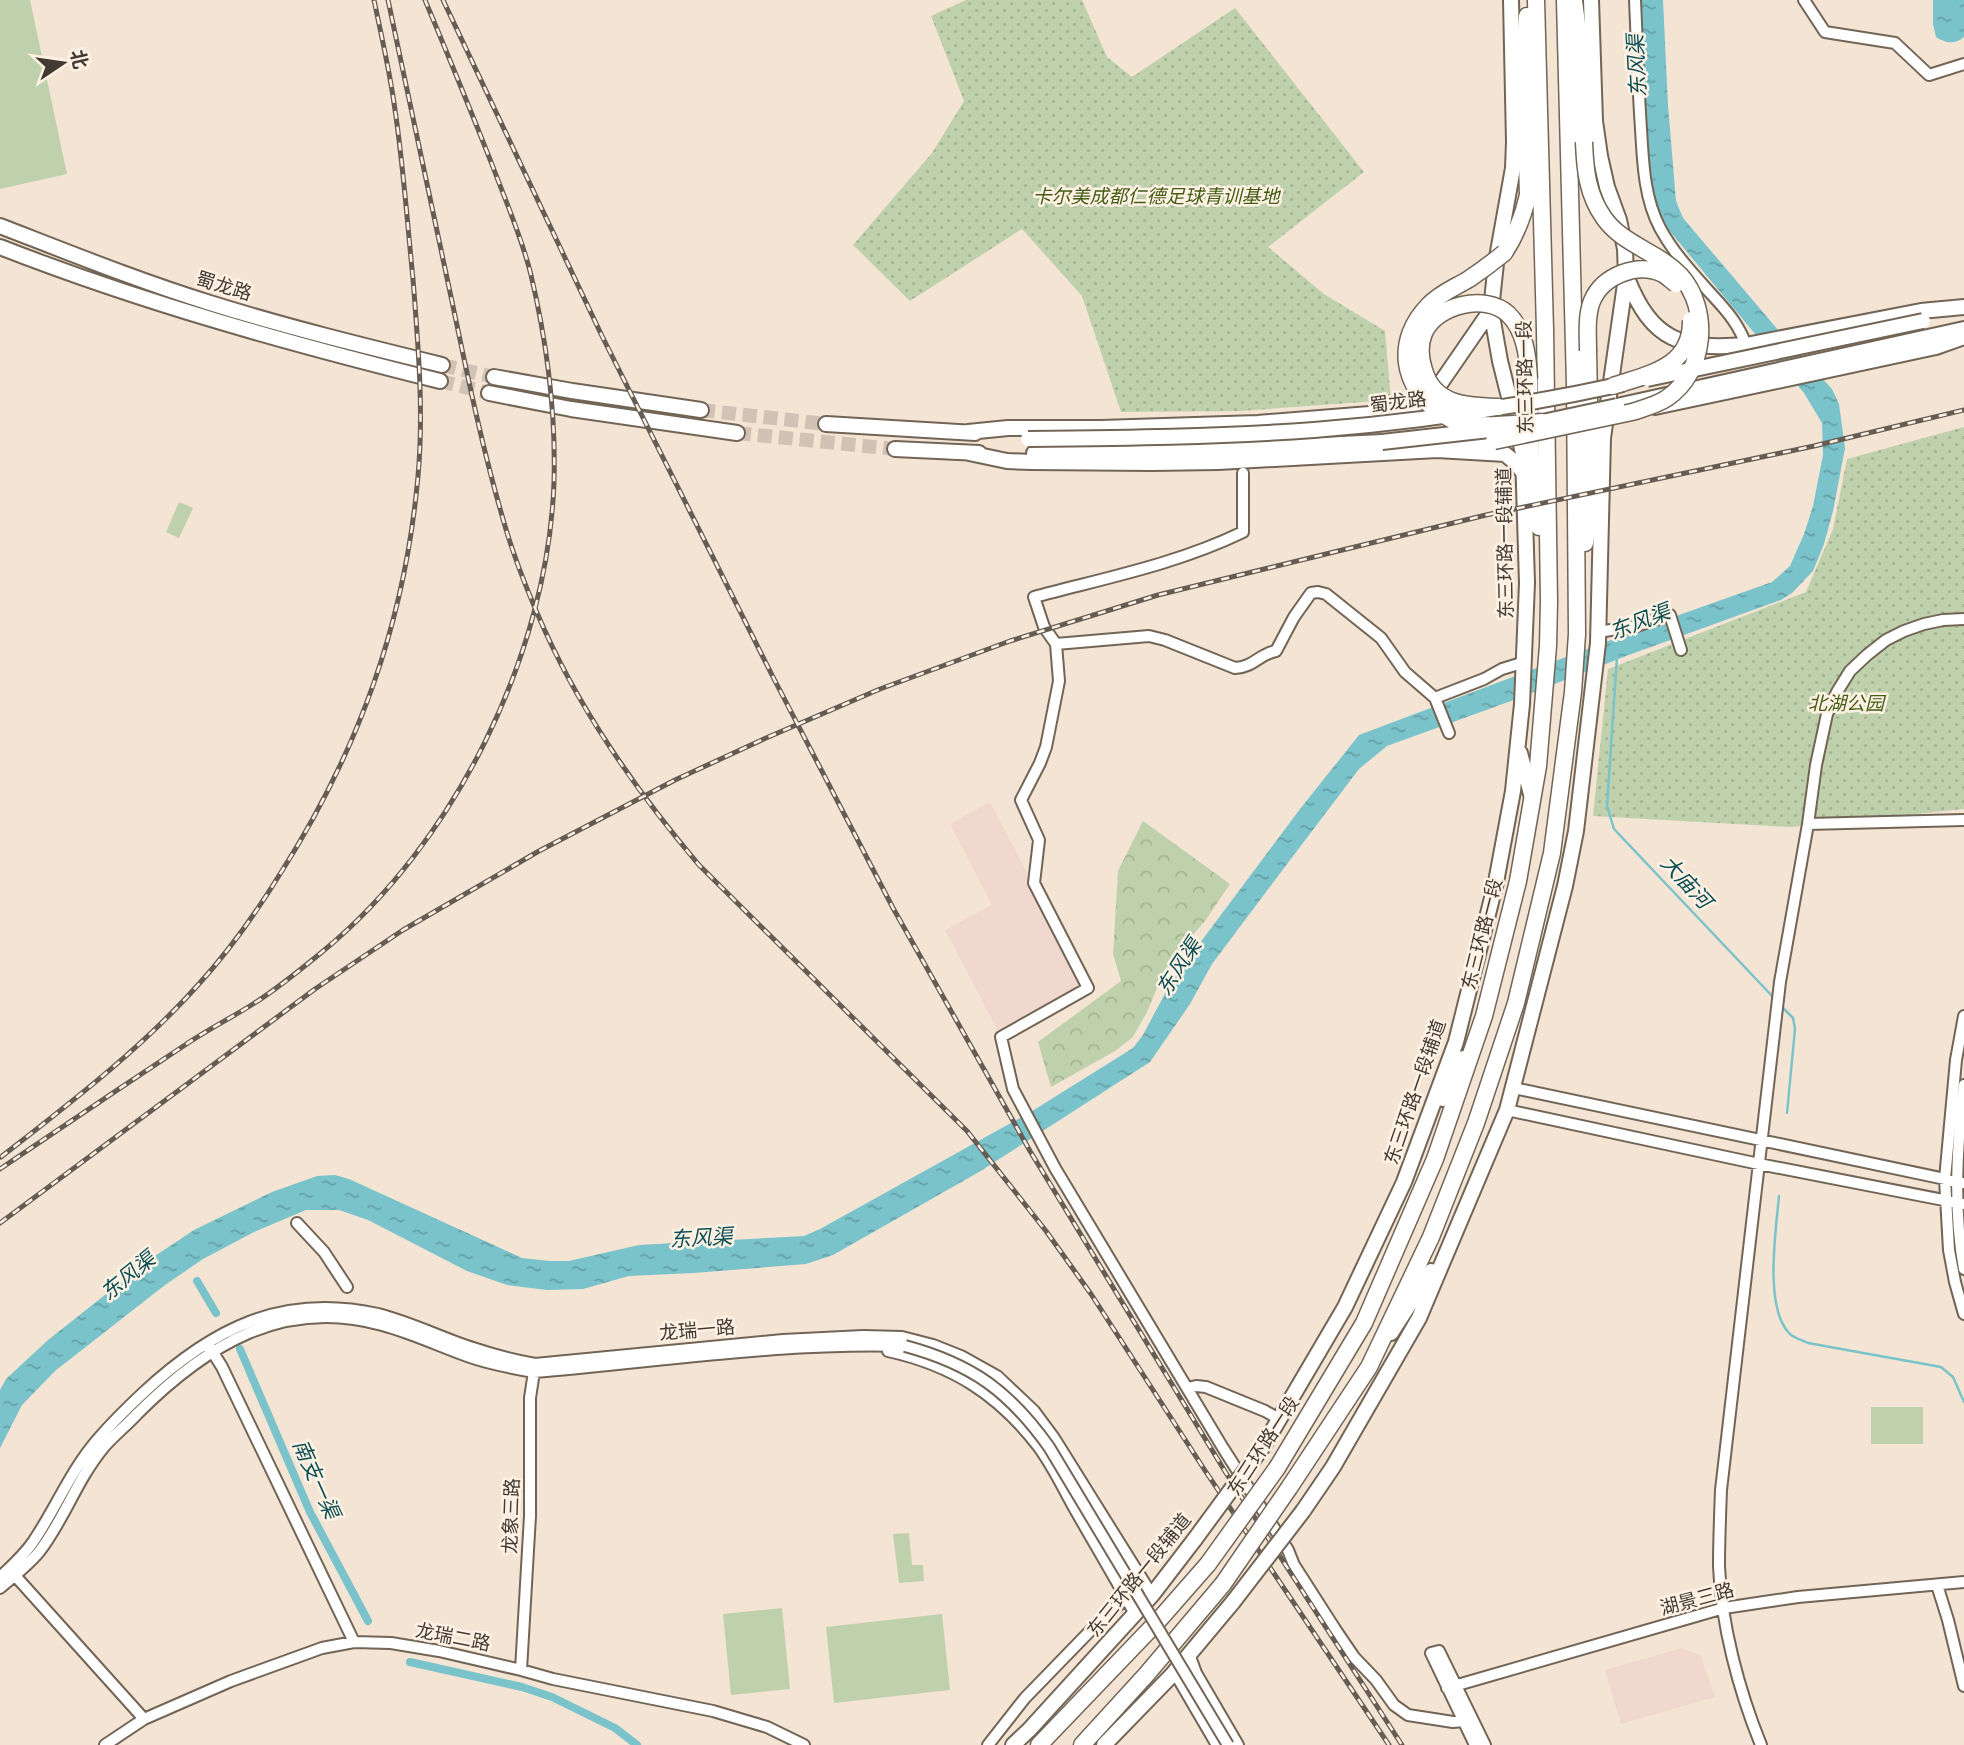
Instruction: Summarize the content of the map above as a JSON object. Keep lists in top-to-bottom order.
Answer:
{
  "streets": {
    "highway": ["东三环路一段"],
    "main road": ["蜀龙路", "东三环路一段辅道"],
    "street": [
      "龙瑞一路",
      "龙象三路",
      "湖景三路",
      "龙瑞二路"
    ]
  },
  "crossings": [
    ["龙瑞一路", "龙象三路"],
    ["龙象三路", "龙瑞二路"]
  ],
  "water": ["东风渠", "大庙河", "南支一渠"],
  "parks": ["卡尔美成都仁德足球青训基地", "北湖公园"],
  "north": "right"
}
